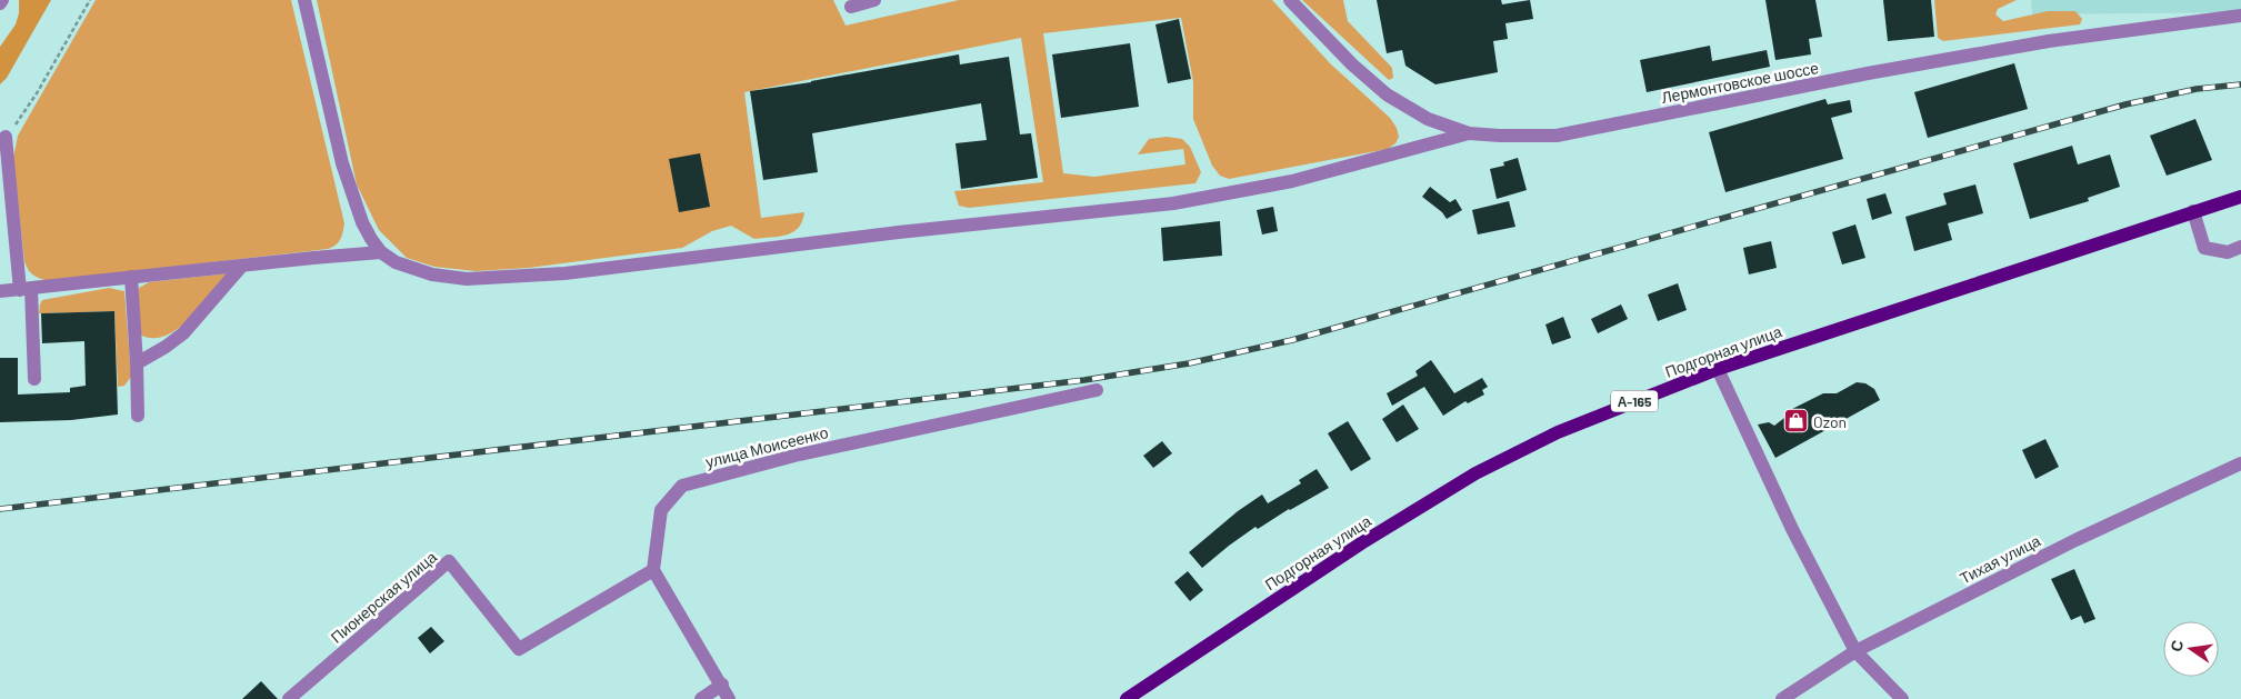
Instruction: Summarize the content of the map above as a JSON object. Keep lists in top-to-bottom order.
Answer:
{
  "streets": {
    "main road": ["Подгорная улица", "А-165"],
    "street": [
      "Лермонтовское шоссе",
      "улица Моисеенко",
      "Тихая улица",
      "Пионерская улица"
    ]
  },
  "crossings": [
    ["Подгорная улица", "А-165"],
    ["улица Моисеенко", "Пионерская улица"]
  ],
  "places": {
    "shop": ["Ozon"]
  },
  "north": "left"
}
